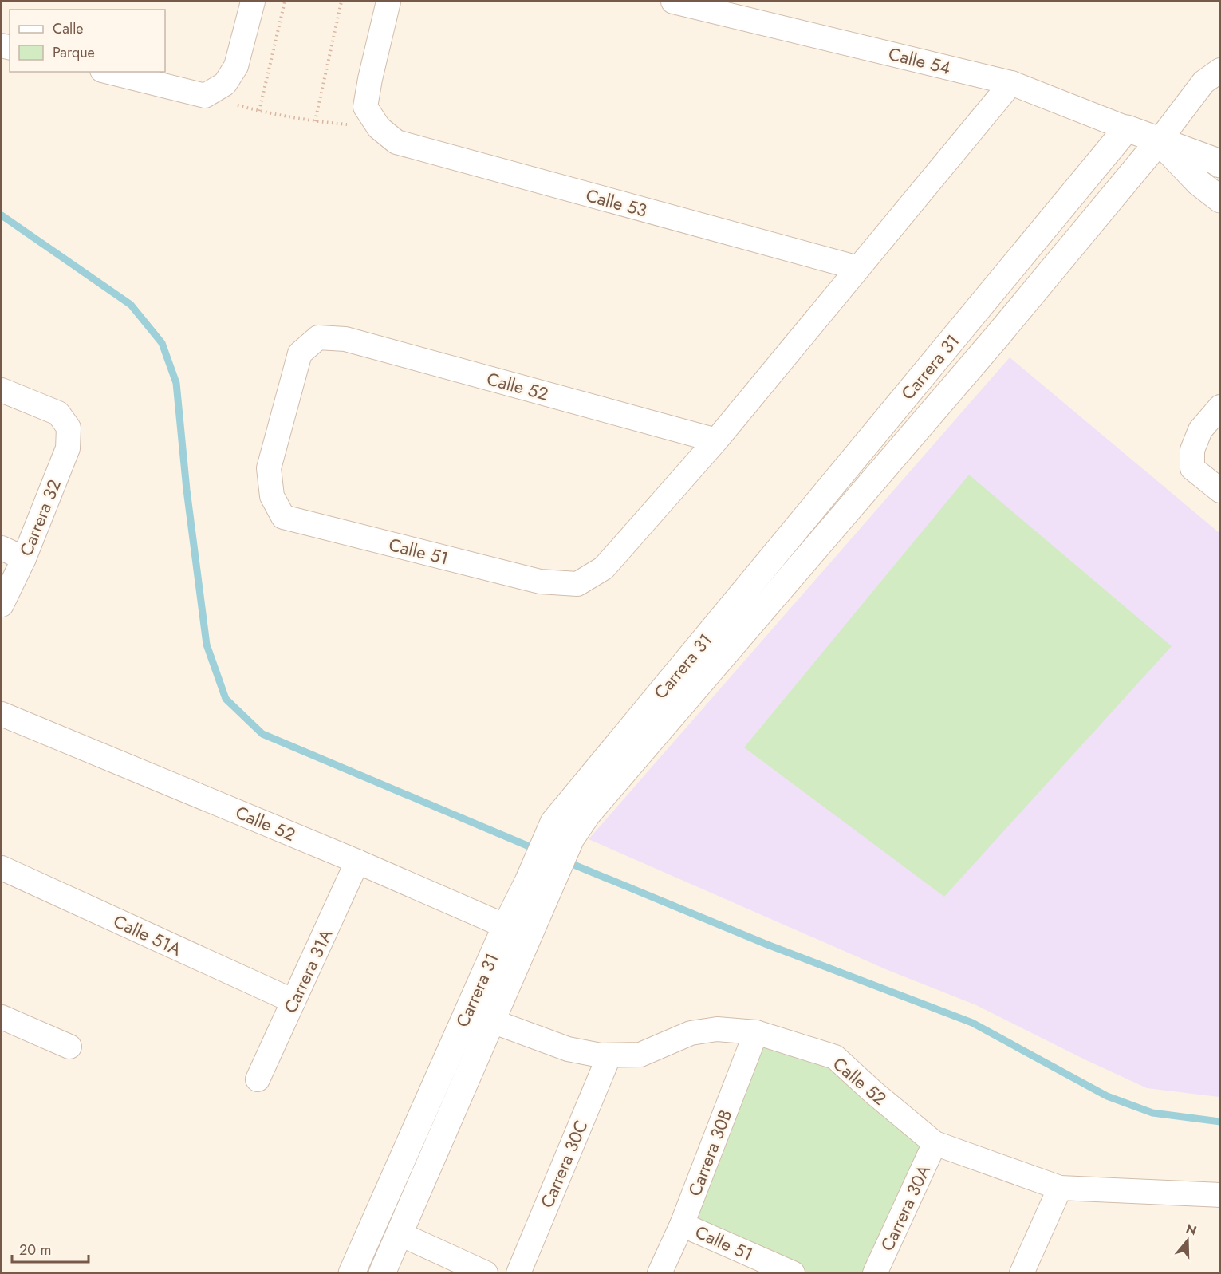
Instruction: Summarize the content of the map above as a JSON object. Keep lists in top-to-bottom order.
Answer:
{
  "streets": {
    "street": [
      "Calle 54",
      "Calle 53",
      "Carrera 31",
      "Calle 52",
      "Carrera 32",
      "Calle 51",
      "Calle 51A",
      "Carrera 31A",
      "Carrera 30B",
      "Carrera 30C",
      "Carrera 30A"
    ]
  },
  "crossings": [
    ["Calle 54", "Carrera 31"],
    ["Carrera 31", "Calle 52"],
    ["Calle 52", "Calle 51"],
    ["Calle 52", "Carrera 31A"],
    ["Calle 52", "Carrera 30B"],
    ["Calle 52", "Carrera 30C"],
    ["Calle 52", "Carrera 30A"],
    ["Calle 51", "Carrera 30B"],
    ["Calle 51A", "Carrera 31A"]
  ],
  "legend": ["Calle", "Parque"],
  "scale_bar": "20 m",
  "north": "top"
}
